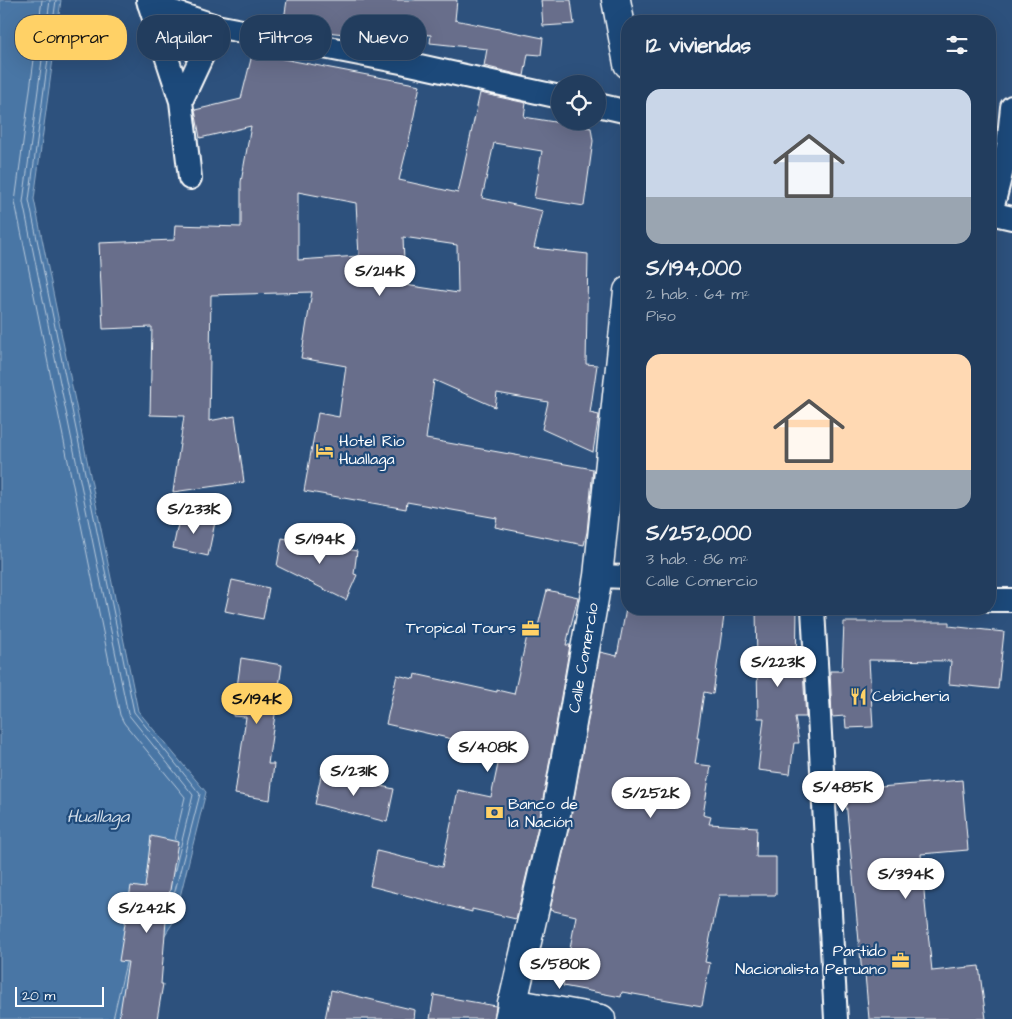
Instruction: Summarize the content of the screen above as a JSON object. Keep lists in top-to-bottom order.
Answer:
{
  "streets": {
    "street": ["Calle Comercio"]
  },
  "water": ["Huallaga"],
  "places": {
    "hotel": ["Hotel Rio Huallaga"],
    "office": ["Tropical Tours", "Partido Nacionalista Peruano"],
    "restaurant": ["Cebicheria"],
    "bank": ["Banco de la Nación"]
  },
  "scale_bar": "20 m",
  "page": {
    "chip": [
      "Comprar",
      "Alquilar",
      "Filtros",
      "Nuevo"
    ],
    "heading": "12 viviendas",
    "list": [
      {
        "name": "S/194,000",
        "note": "2 hab. · 64 m² · Piso"
      },
      {
        "name": "S/252,000",
        "note": "3 hab. · 86 m² · Calle Comercio"
      }
    ],
    "price": [
      "S/214K",
      "S/233K",
      "S/194K",
      "S/223K",
      "S/194K",
      "S/408K",
      "S/231K",
      "S/485K",
      "S/252K",
      "S/394K",
      "S/242K",
      "S/580K"
    ],
    "scale": "20 m"
  }
}
